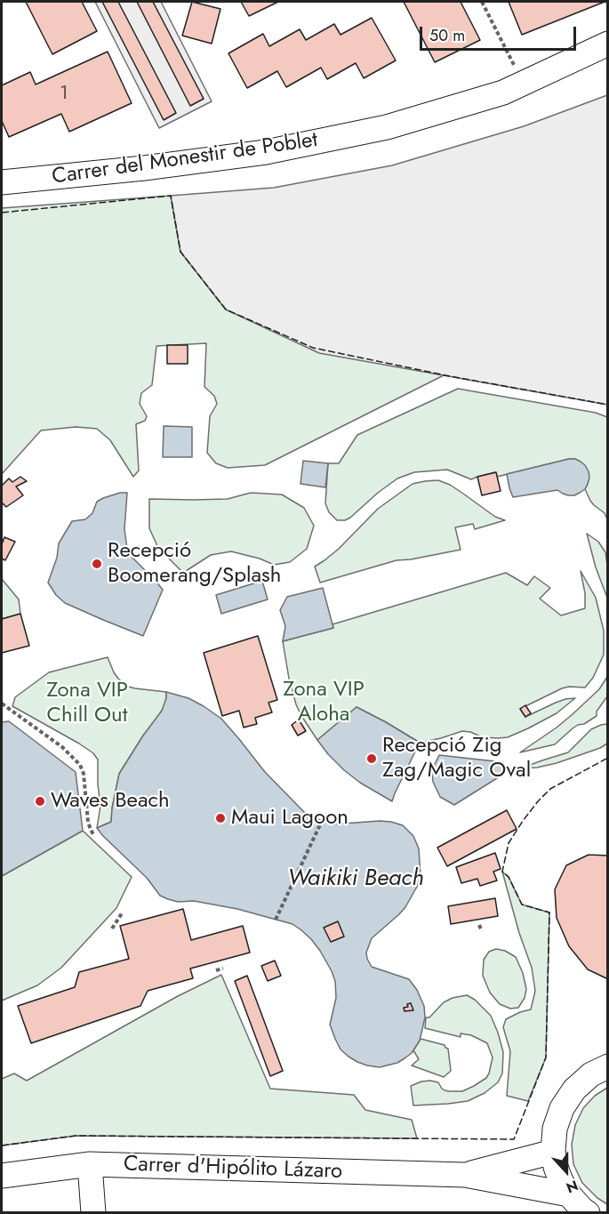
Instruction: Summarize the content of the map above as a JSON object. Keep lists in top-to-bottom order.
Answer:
{
  "streets": {
    "street": ["Carrer del Monestir de Poblet", "Carrer d'Hipólito Lázaro"]
  },
  "water": ["Waikiki Beach"],
  "parks": ["Zona VIP Aloha", "Zona VIP Chill Out"],
  "places": [
    "Recepció Boomerang/Splash",
    "Recepció Zig Zag/Magic Oval",
    "Waves Beach",
    "Maui Lagoon"
  ],
  "house_numbers": ["1"],
  "scale_bar": "50 m",
  "north": "bottom"
}
